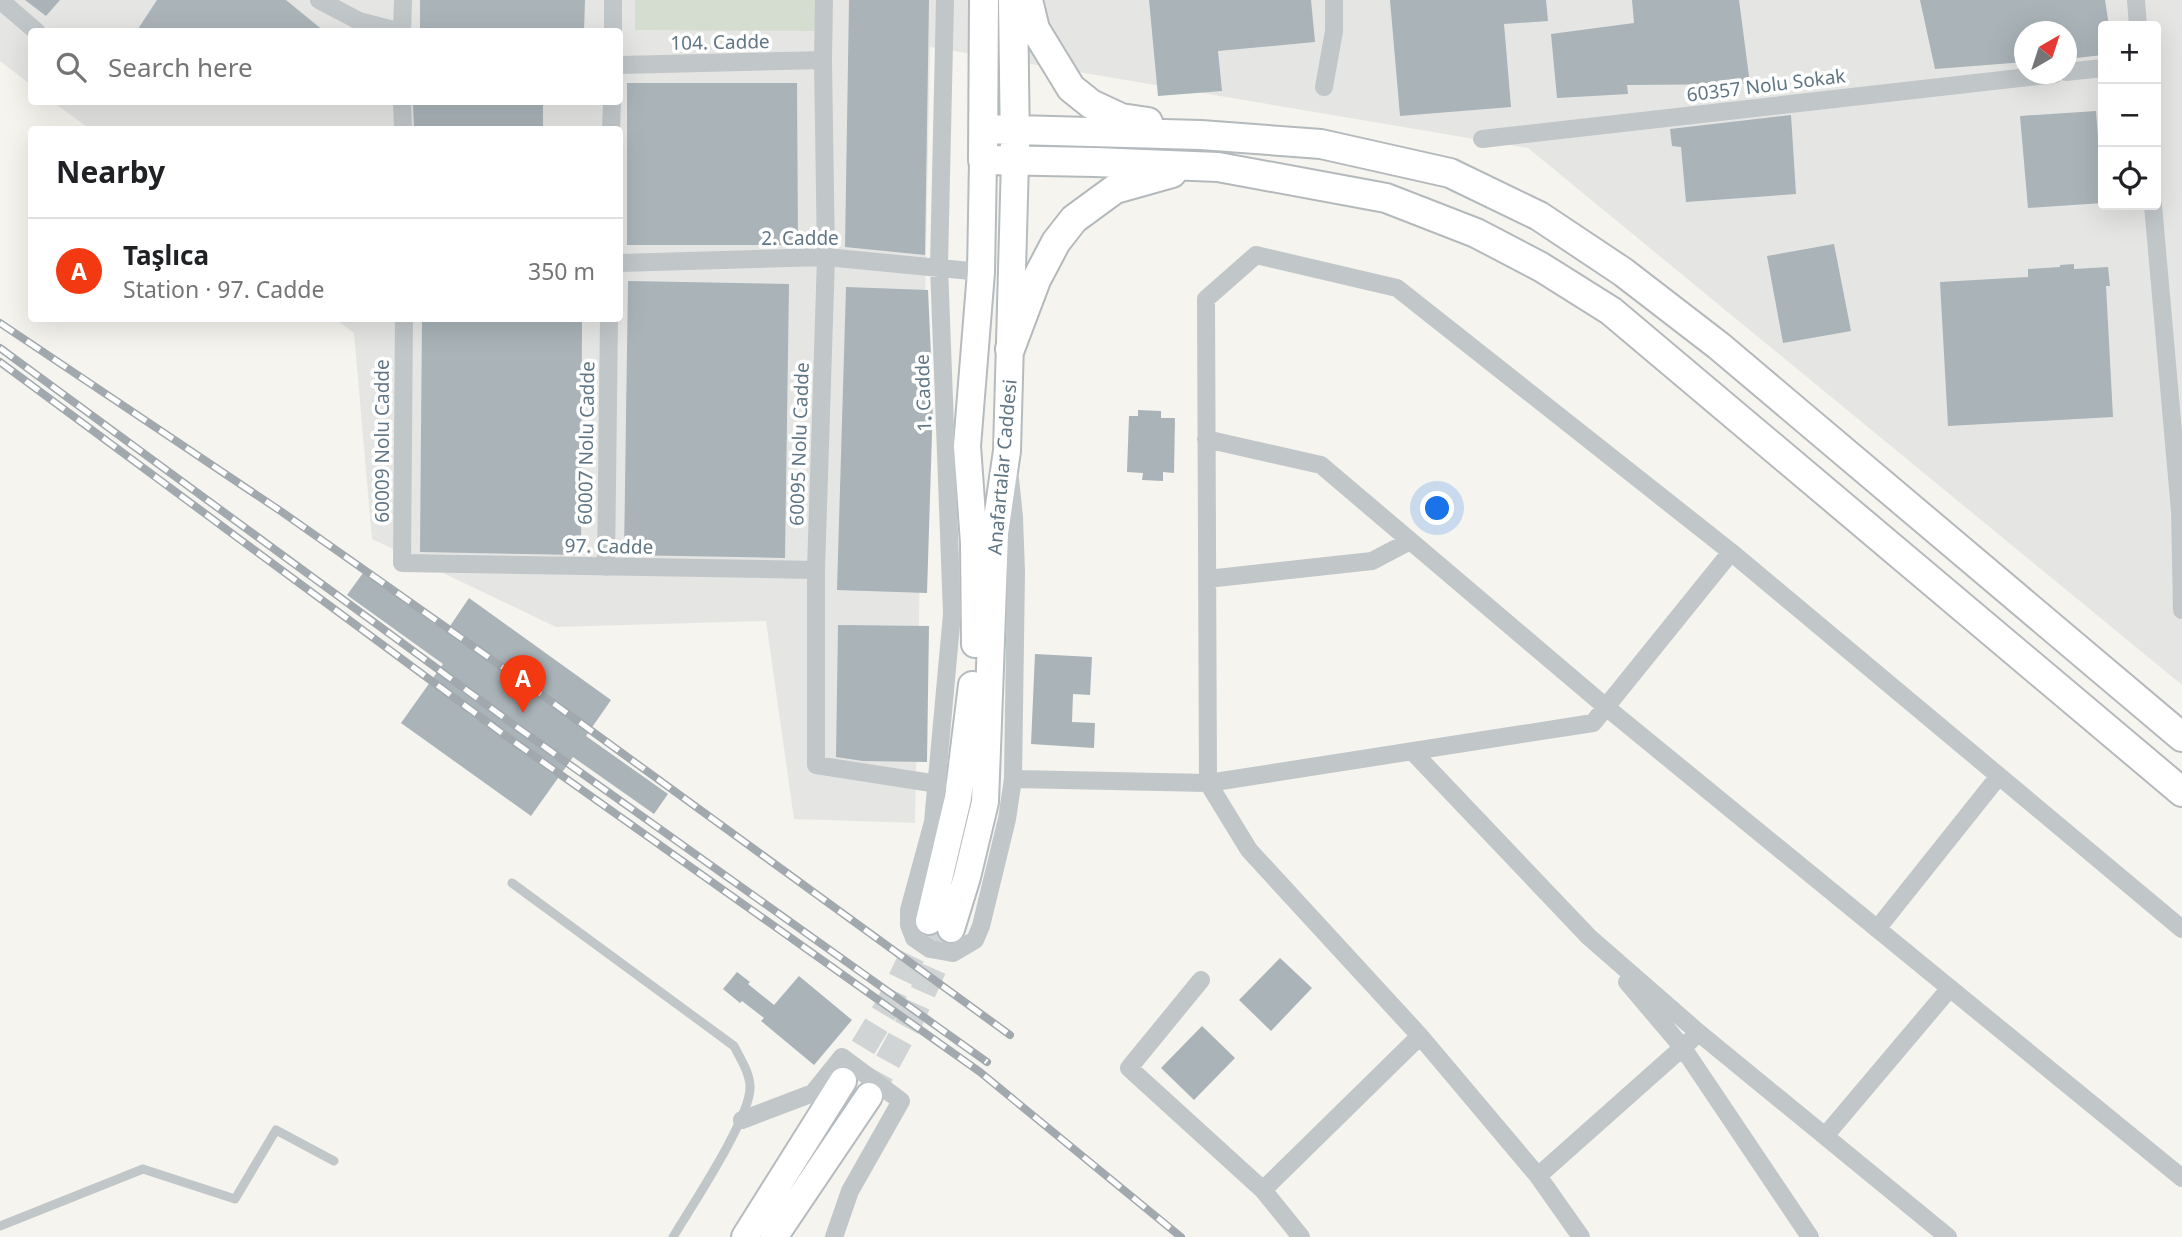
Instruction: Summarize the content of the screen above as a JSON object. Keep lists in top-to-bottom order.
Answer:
{
  "streets": {
    "main road": ["Anafartalar Caddesi"],
    "street": [
      "104. Cadde",
      "60357 Nolu Sokak",
      "2. Cadde",
      "1. Cadde",
      "60009 Nolu Cadde",
      "60007 Nolu Cadde",
      "60095 Nolu Cadde",
      "97. Cadde"
    ]
  },
  "crossings": [
    ["104. Cadde", "60095 Nolu Cadde"],
    ["2. Cadde", "1. Cadde"],
    ["2. Cadde", "60095 Nolu Cadde"],
    ["2. Cadde", "Anafartalar Caddesi"],
    ["1. Cadde", "60095 Nolu Cadde"],
    ["60009 Nolu Cadde", "97. Cadde"],
    ["60007 Nolu Cadde", "97. Cadde"],
    ["60095 Nolu Cadde", "97. Cadde"]
  ],
  "north": "top right",
  "page": {
    "map_buttons": ["+", "−"],
    "search": "Search here",
    "heading": "Nearby",
    "list": [
      {
        "mark": "A",
        "name": "Taşlıca",
        "note": "Station · 97. Cadde",
        "value": "350 m"
      }
    ],
    "pins": "A"
  }
}
